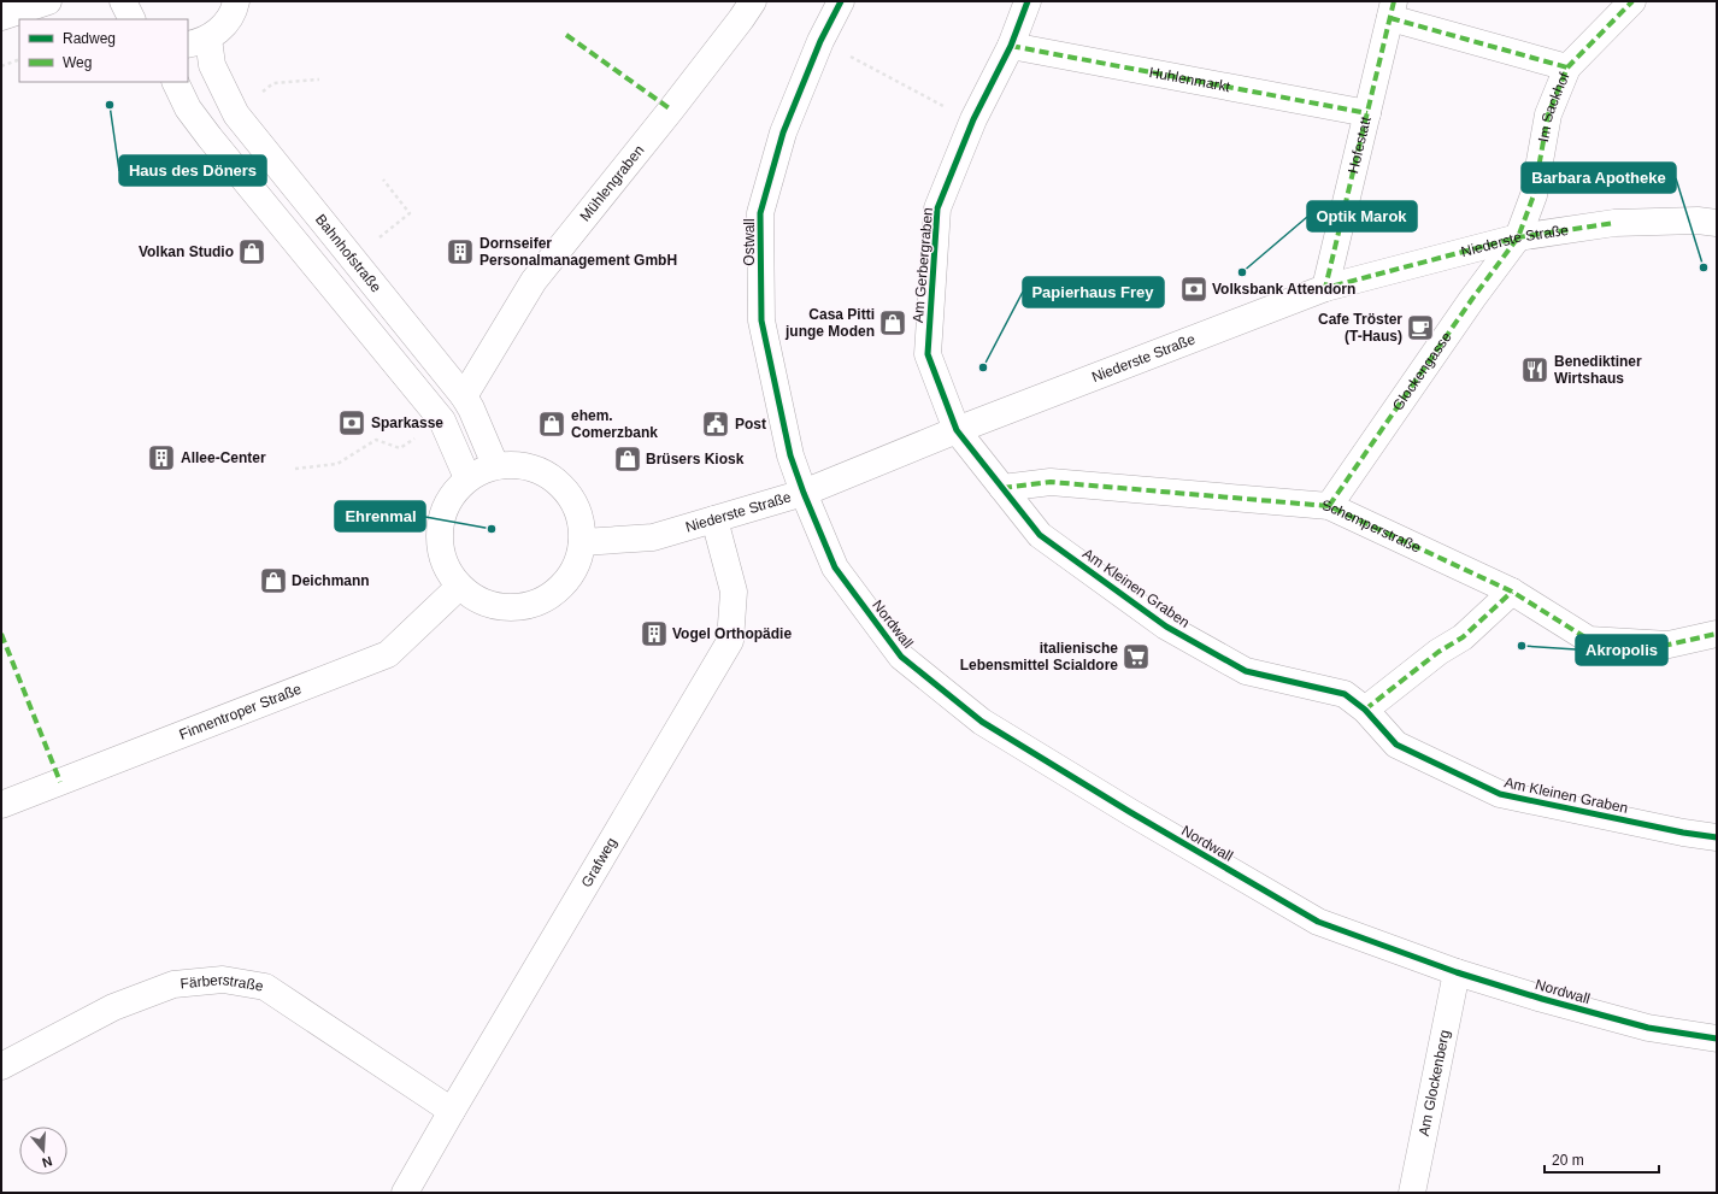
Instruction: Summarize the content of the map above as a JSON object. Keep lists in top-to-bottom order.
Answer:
{
  "streets": {
    "street": [
      "Huhlenmarkt",
      "Im Sackhof",
      "Hofestatt",
      "Mühlengraben",
      "Niederste Straße",
      "Ostwall",
      "Bahnhofstraße",
      "Am Gerbergraben",
      "Glockengasse",
      "Schemperstraße",
      "Am Kleinen Graben",
      "Nordwall",
      "Finnentroper Straße",
      "Grafweg",
      "Färberstraße",
      "Am Glockenberg"
    ]
  },
  "crossings": [
    ["Huhlenmarkt", "Hofestatt"],
    ["Huhlenmarkt", "Am Gerbergraben"],
    ["Im Sackhof", "Niederste Straße"],
    ["Im Sackhof", "Glockengasse"],
    ["Hofestatt", "Niederste Straße"],
    ["Mühlengraben", "Bahnhofstraße"],
    ["Niederste Straße", "Ostwall"],
    ["Niederste Straße", "Bahnhofstraße"],
    ["Niederste Straße", "Am Gerbergraben"],
    ["Niederste Straße", "Glockengasse"],
    ["Niederste Straße", "Am Kleinen Graben"],
    ["Niederste Straße", "Nordwall"],
    ["Niederste Straße", "Finnentroper Straße"],
    ["Niederste Straße", "Grafweg"],
    ["Ostwall", "Nordwall"],
    ["Bahnhofstraße", "Finnentroper Straße"],
    ["Am Gerbergraben", "Am Kleinen Graben"],
    ["Glockengasse", "Schemperstraße"],
    ["Schemperstraße", "Am Kleinen Graben"],
    ["Nordwall", "Am Glockenberg"],
    ["Grafweg", "Färberstraße"]
  ],
  "places": {
    "other": [
      "Haus des Döners",
      "Barbara Apotheke",
      "Optik Marok",
      "Papierhaus Frey",
      "Ehrenmal",
      "Akropolis"
    ],
    "shop": [
      "Volkan Studio",
      "Casa Pitti junge Moden",
      "ehem. Comerzbank",
      "Brüsers Kiosk",
      "Deichmann"
    ],
    "building": ["Dornseifer Personalmanagement GmbH", "Allee-Center", "Vogel Orthopädie"],
    "bank": ["Volksbank Attendorn", "Sparkasse"],
    "cafe": ["Cafe Tröster (T-Haus)"],
    "restaurant": ["Benediktiner Wirtshaus"],
    "public building": ["Post"],
    "supermarket": ["italienische Lebensmittel Scialdore"]
  },
  "legend": ["Radweg", "Weg"],
  "scale_bar": "20 m",
  "north": "bottom"
}
